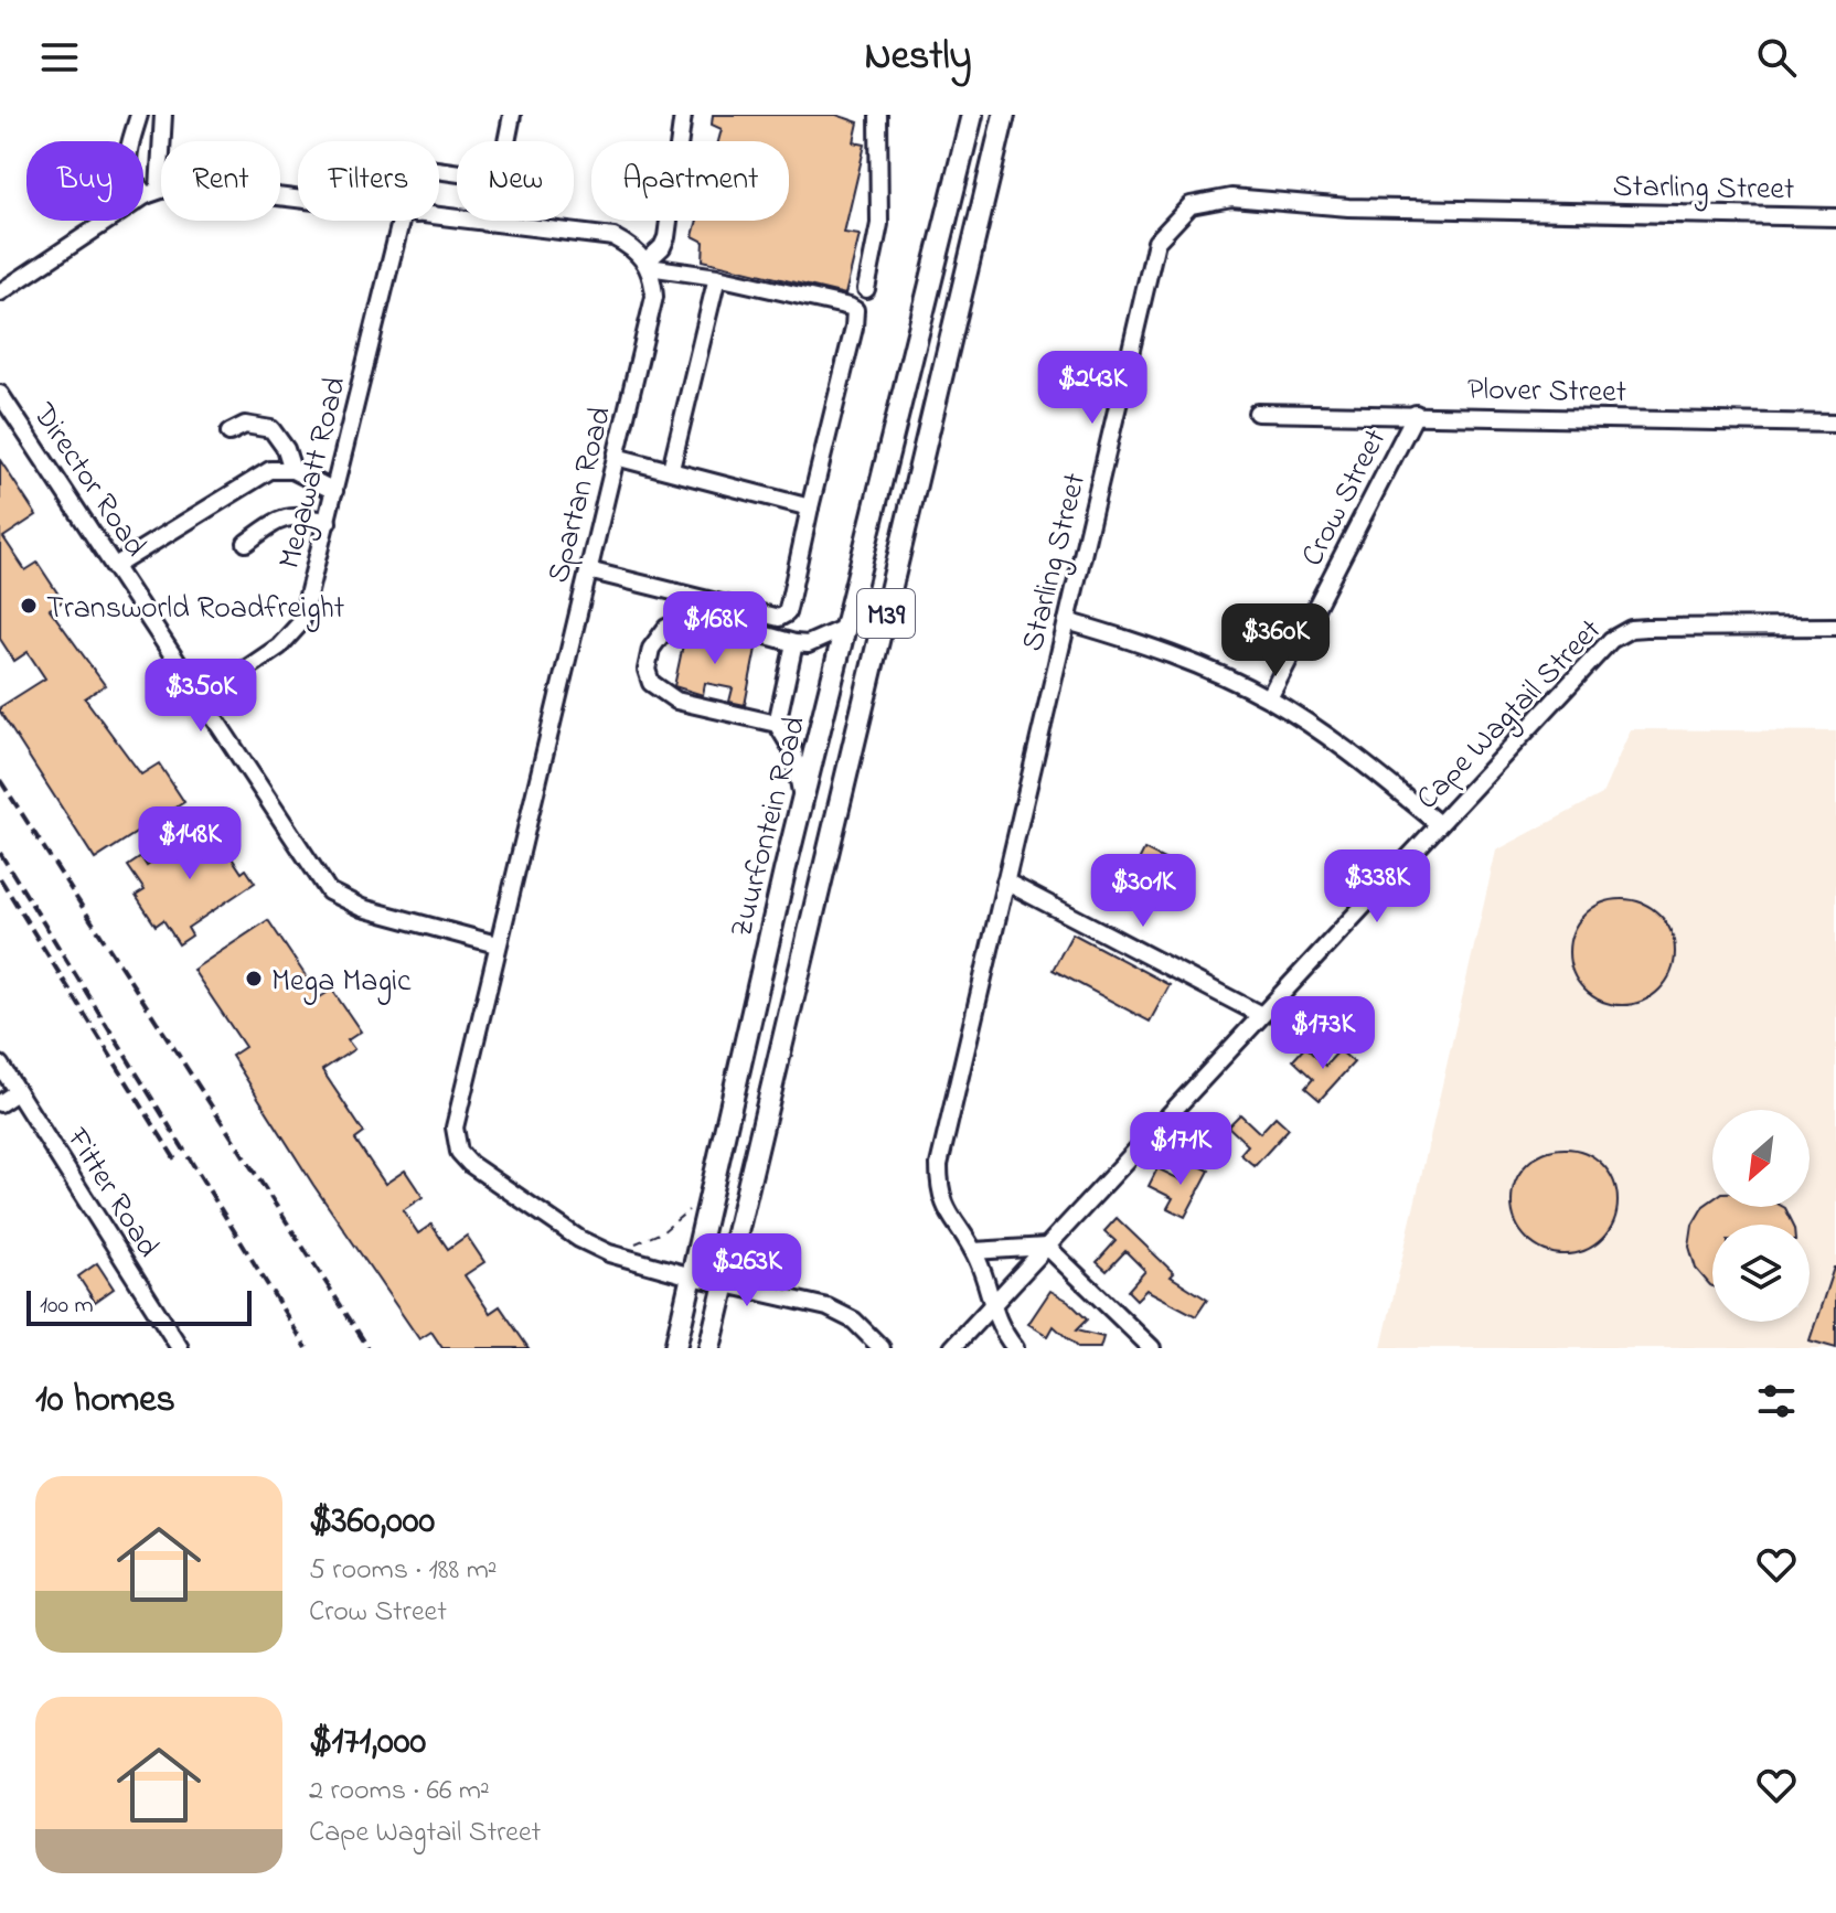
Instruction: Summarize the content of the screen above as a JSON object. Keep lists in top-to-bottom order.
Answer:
{
  "streets": {
    "main road": ["M39", "Zuurfontein Road"],
    "street": [
      "Starling Street",
      "Plover Street",
      "Megawatt Road",
      "Director Road",
      "Spartan Road",
      "Crow Street",
      "Cape Wagtail Street",
      "Fitter Road"
    ]
  },
  "crossings": [
    ["Starling Street", "Cape Wagtail Street"],
    ["Plover Street", "Crow Street"],
    ["Megawatt Road", "Director Road"],
    ["Director Road", "Spartan Road"],
    ["Spartan Road", "Zuurfontein Road"]
  ],
  "places": ["Transworld Roadfreight", "Mega Magic"],
  "scale_bar": "100 m",
  "north": "bottom left",
  "page": {
    "header": "Nestly",
    "chip": [
      "Buy",
      "Rent",
      "Filters",
      "New",
      "Apartment"
    ],
    "price": [
      "$243K",
      "$168K",
      "$360K",
      "$350K",
      "$148K",
      "$338K",
      "$301K",
      "$173K",
      "$171K",
      "$263K"
    ],
    "scale": "100 m",
    "heading": "10 homes",
    "list": [
      {
        "name": "$360,000",
        "note": "5 rooms · 188 m² · Crow Street"
      },
      {
        "name": "$171,000",
        "note": "2 rooms · 66 m² · Cape Wagtail Street"
      }
    ]
  }
}
